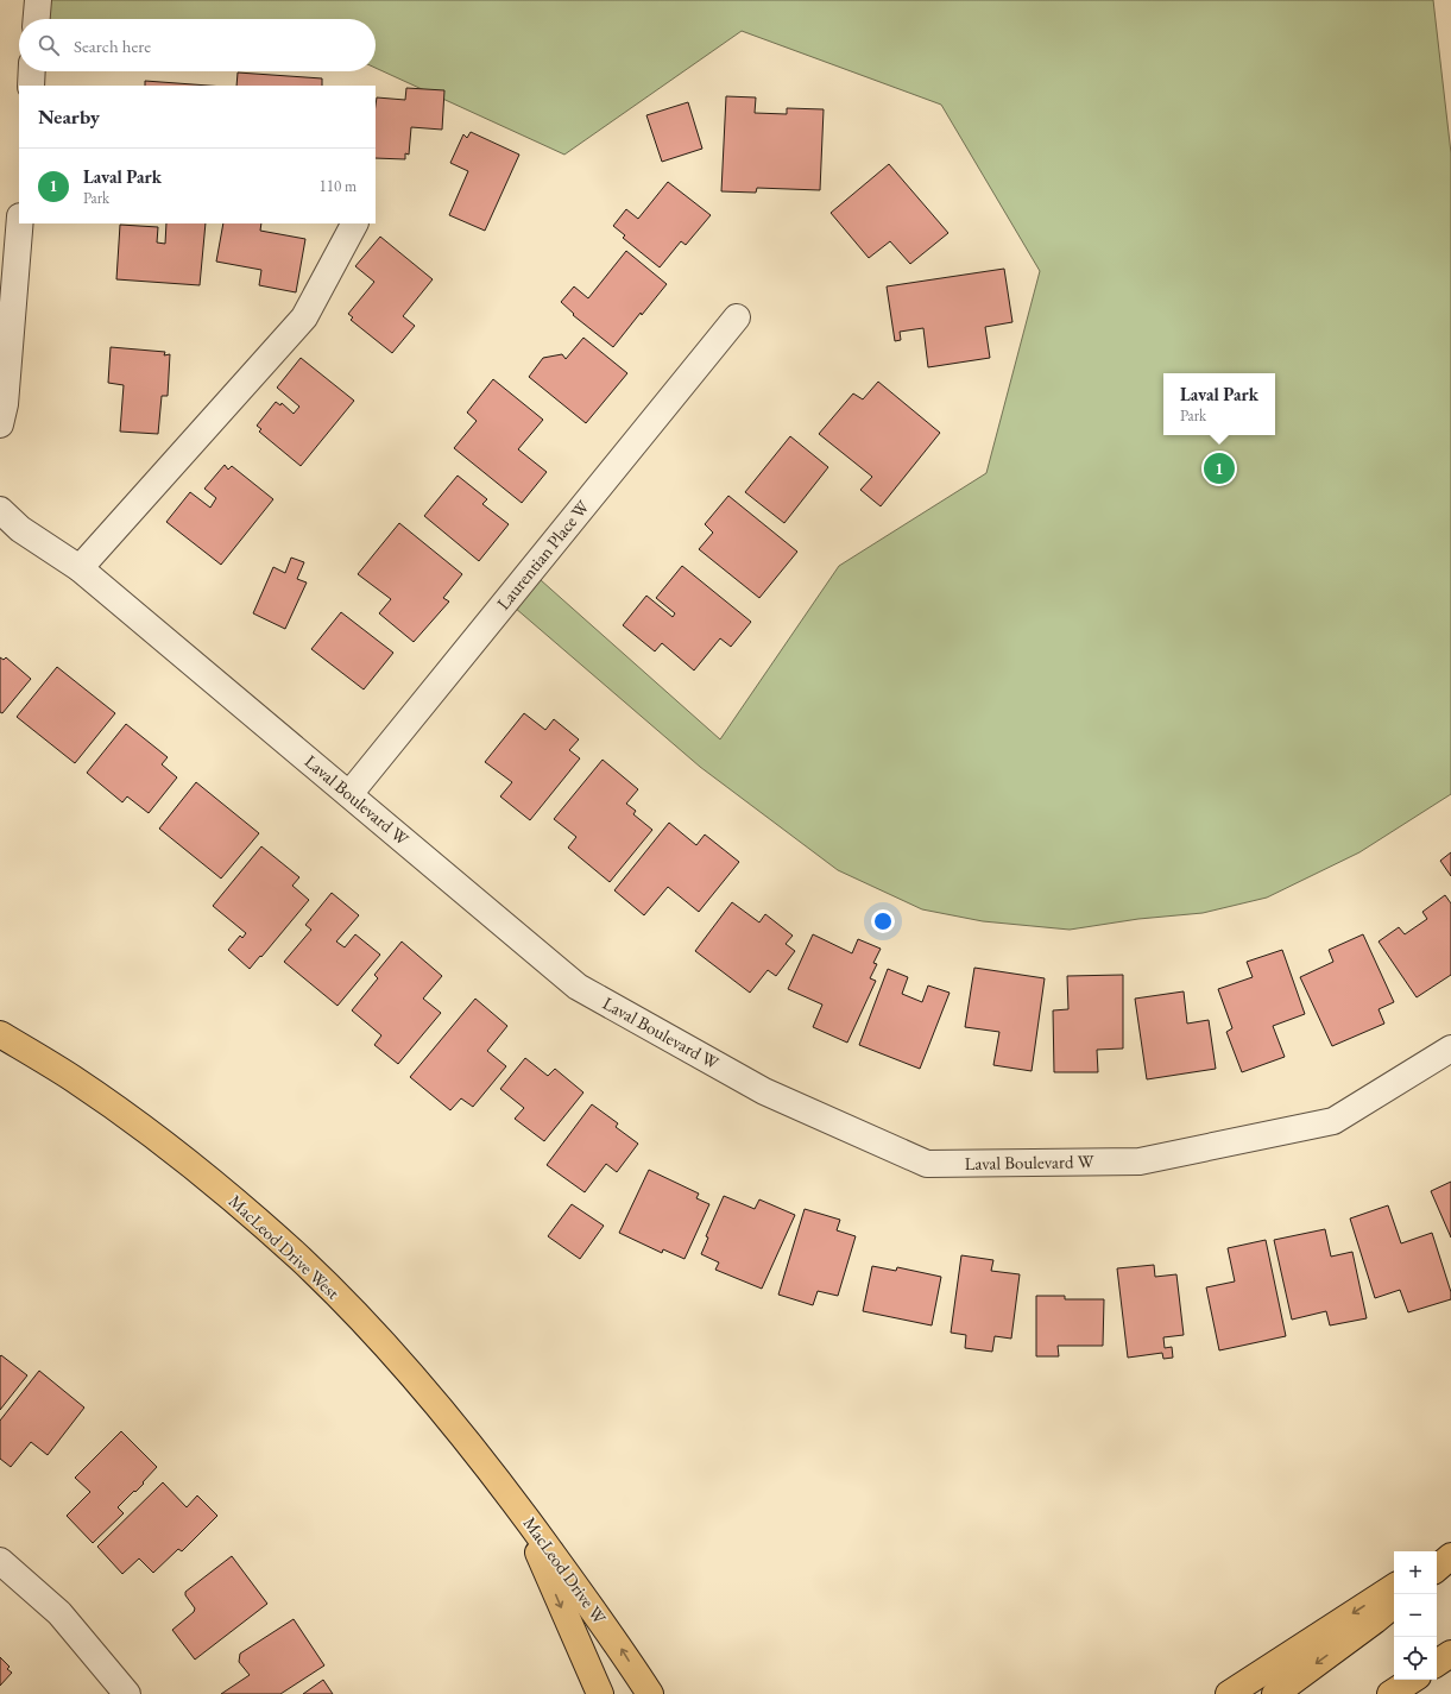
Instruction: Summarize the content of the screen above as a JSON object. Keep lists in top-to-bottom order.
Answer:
{
  "streets": {
    "main road": ["MacLeod Drive West", "MacLeod Drive W"],
    "street": ["Laurentian Place W", "Laval Boulevard W"]
  },
  "crossings": [
    ["Laurentian Place W", "Laval Boulevard W"],
    ["MacLeod Drive West", "MacLeod Drive W"]
  ],
  "page": {
    "search": "Search here",
    "heading": "Nearby",
    "list": [
      {
        "mark": "1",
        "name": "Laval Park",
        "note": "Park",
        "value": "110 m"
      }
    ],
    "popup": ["Laval Park", "Park"],
    "pins": "1",
    "map_buttons": ["+", "−"]
  }
}
